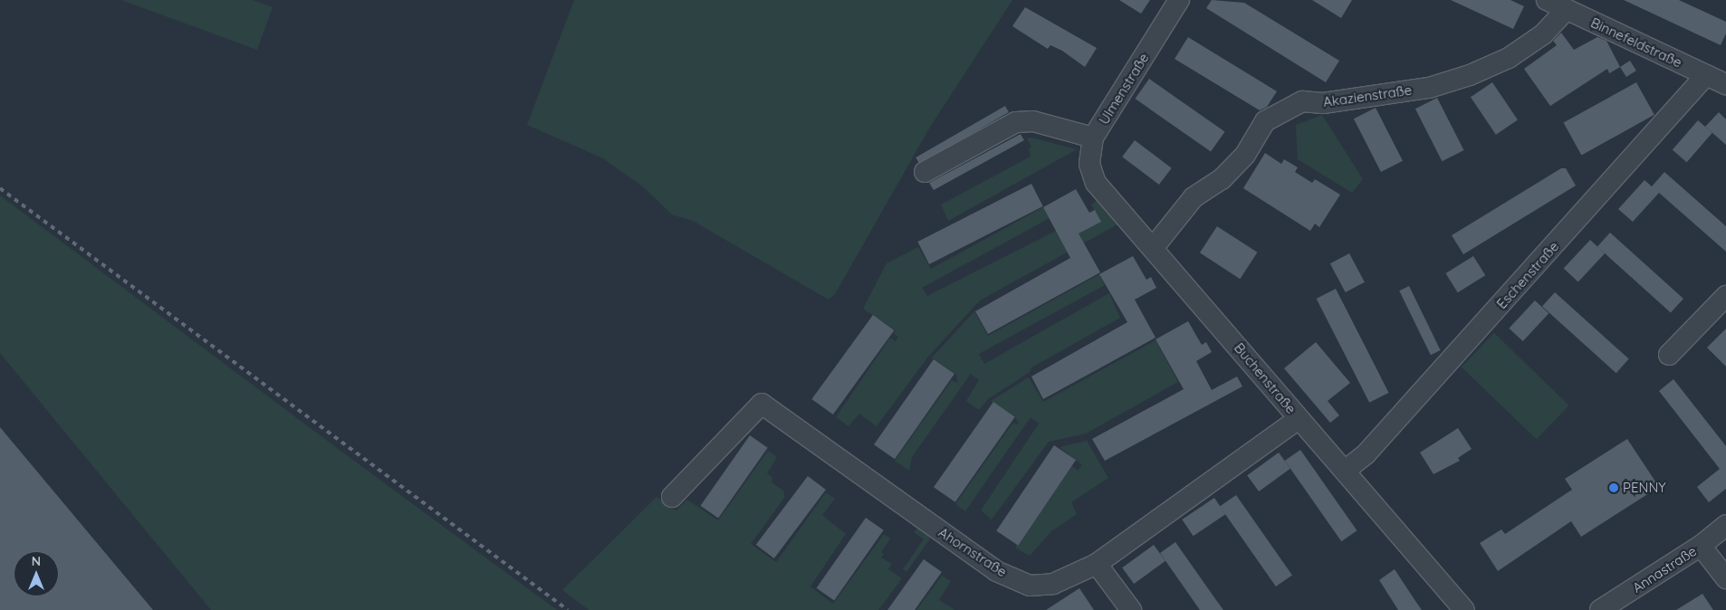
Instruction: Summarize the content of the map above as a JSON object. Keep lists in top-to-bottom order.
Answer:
{
  "streets": {
    "street": [
      "Binnefeldstraße",
      "Ulmenstraße",
      "Akazienstraße",
      "Eschenstraße",
      "Buchenstraße",
      "Ahornstraße",
      "Annastraße"
    ]
  },
  "crossings": [
    ["Binnefeldstraße", "Akazienstraße"],
    ["Binnefeldstraße", "Eschenstraße"],
    ["Ulmenstraße", "Buchenstraße"],
    ["Akazienstraße", "Buchenstraße"],
    ["Eschenstraße", "Buchenstraße"],
    ["Buchenstraße", "Ahornstraße"]
  ],
  "places": ["PENNY"],
  "north": "top"
}
